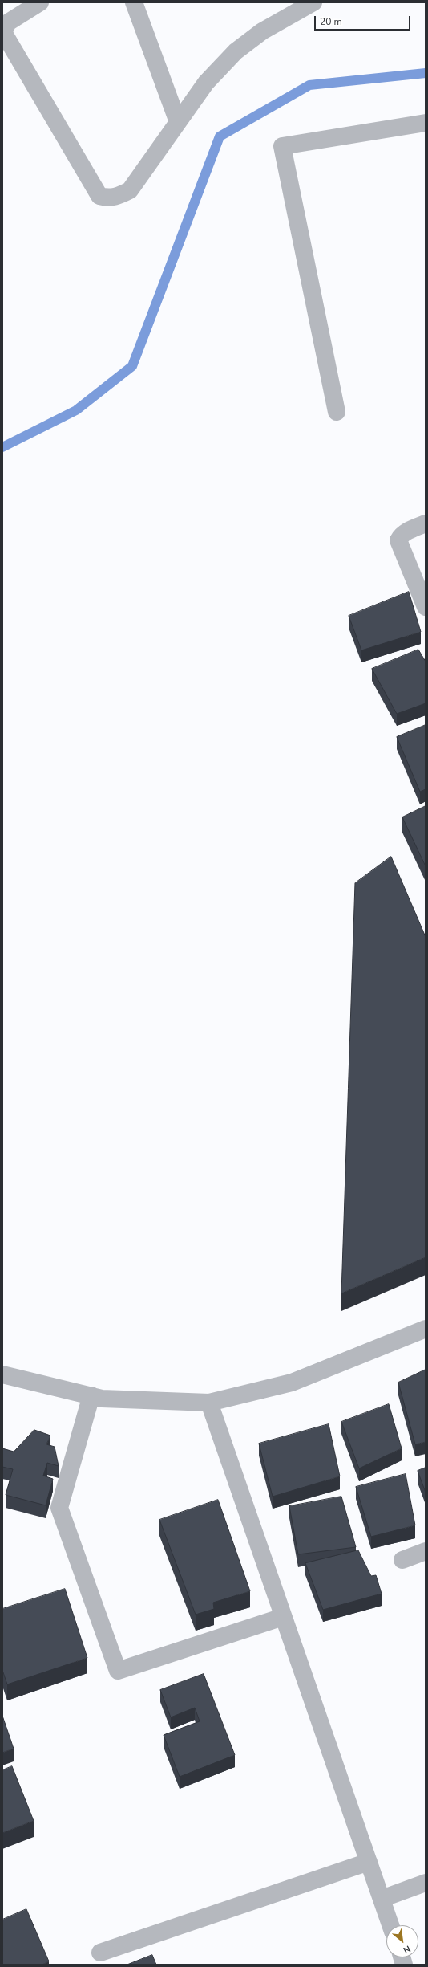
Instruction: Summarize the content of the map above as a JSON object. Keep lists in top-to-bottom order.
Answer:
{
  "scale_bar": "20 m",
  "north": "bottom right"
}
